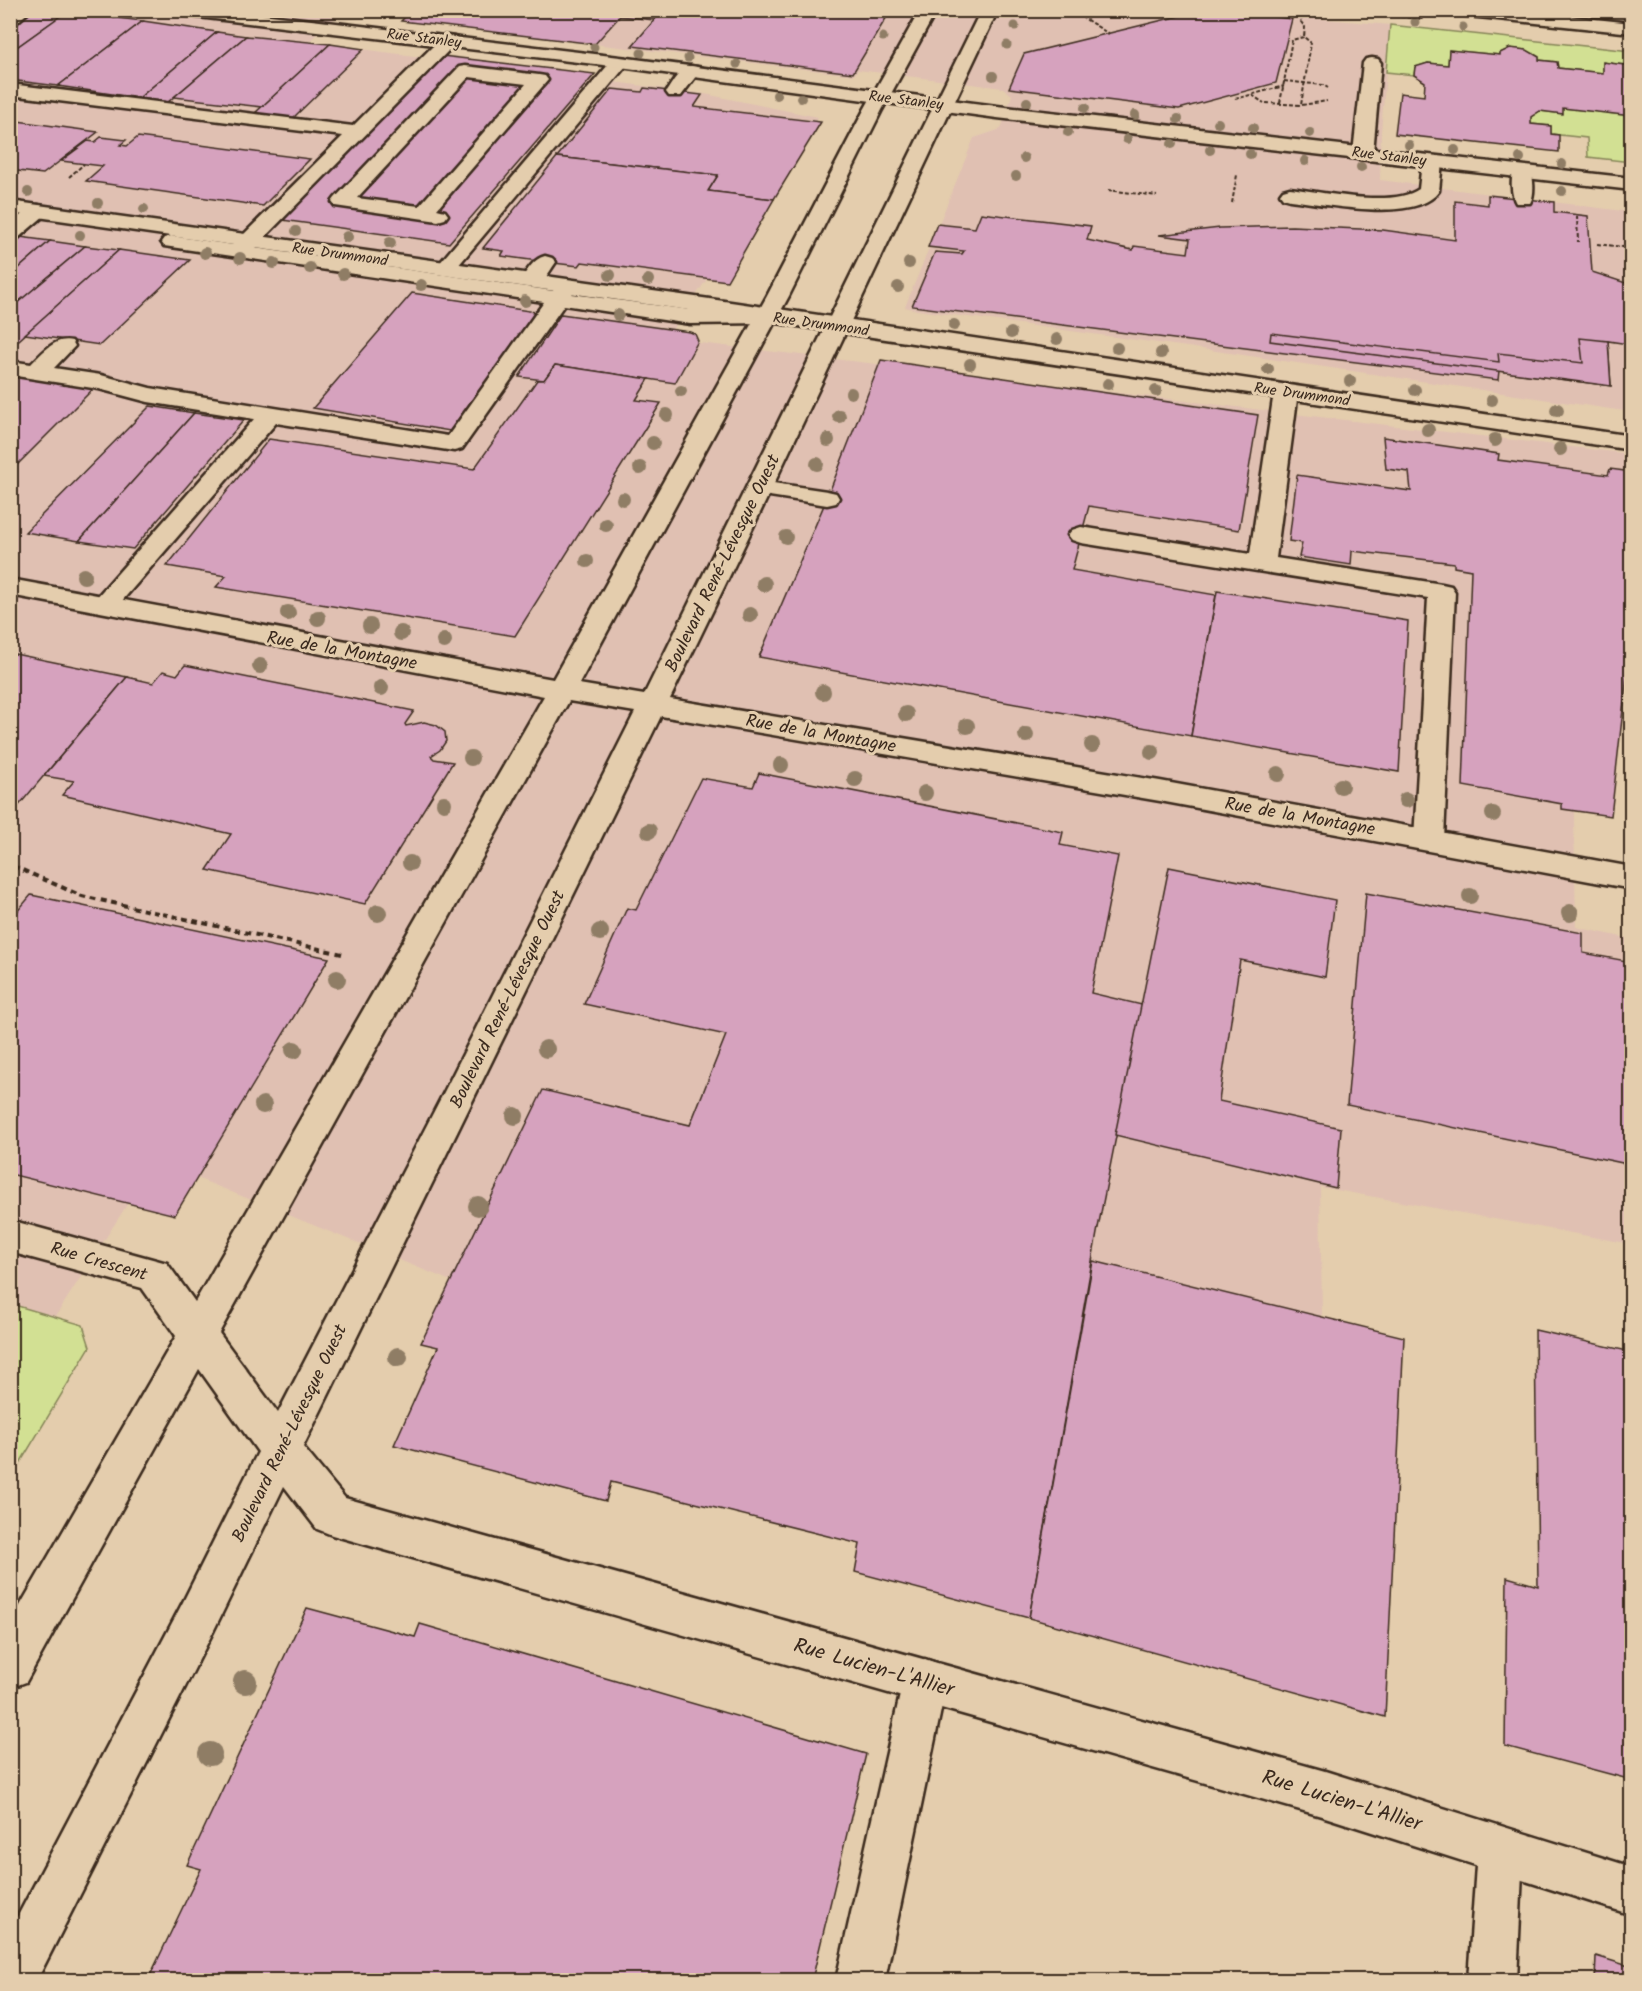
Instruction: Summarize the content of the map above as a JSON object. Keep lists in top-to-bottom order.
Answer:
{
  "streets": {
    "street": [
      "Rue Stanley",
      "Rue Drummond",
      "Boulevard René-Lévesque Ouest",
      "Rue de la Montagne",
      "Rue Crescent",
      "Rue Lucien-L'Allier"
    ]
  },
  "crossings": [
    ["Rue Stanley", "Boulevard René-Lévesque Ouest"],
    ["Rue Drummond", "Boulevard René-Lévesque Ouest"],
    ["Boulevard René-Lévesque Ouest", "Rue de la Montagne"],
    ["Boulevard René-Lévesque Ouest", "Rue Lucien-L'Allier"],
    ["Rue Crescent", "Rue Lucien-L'Allier"]
  ]
}
